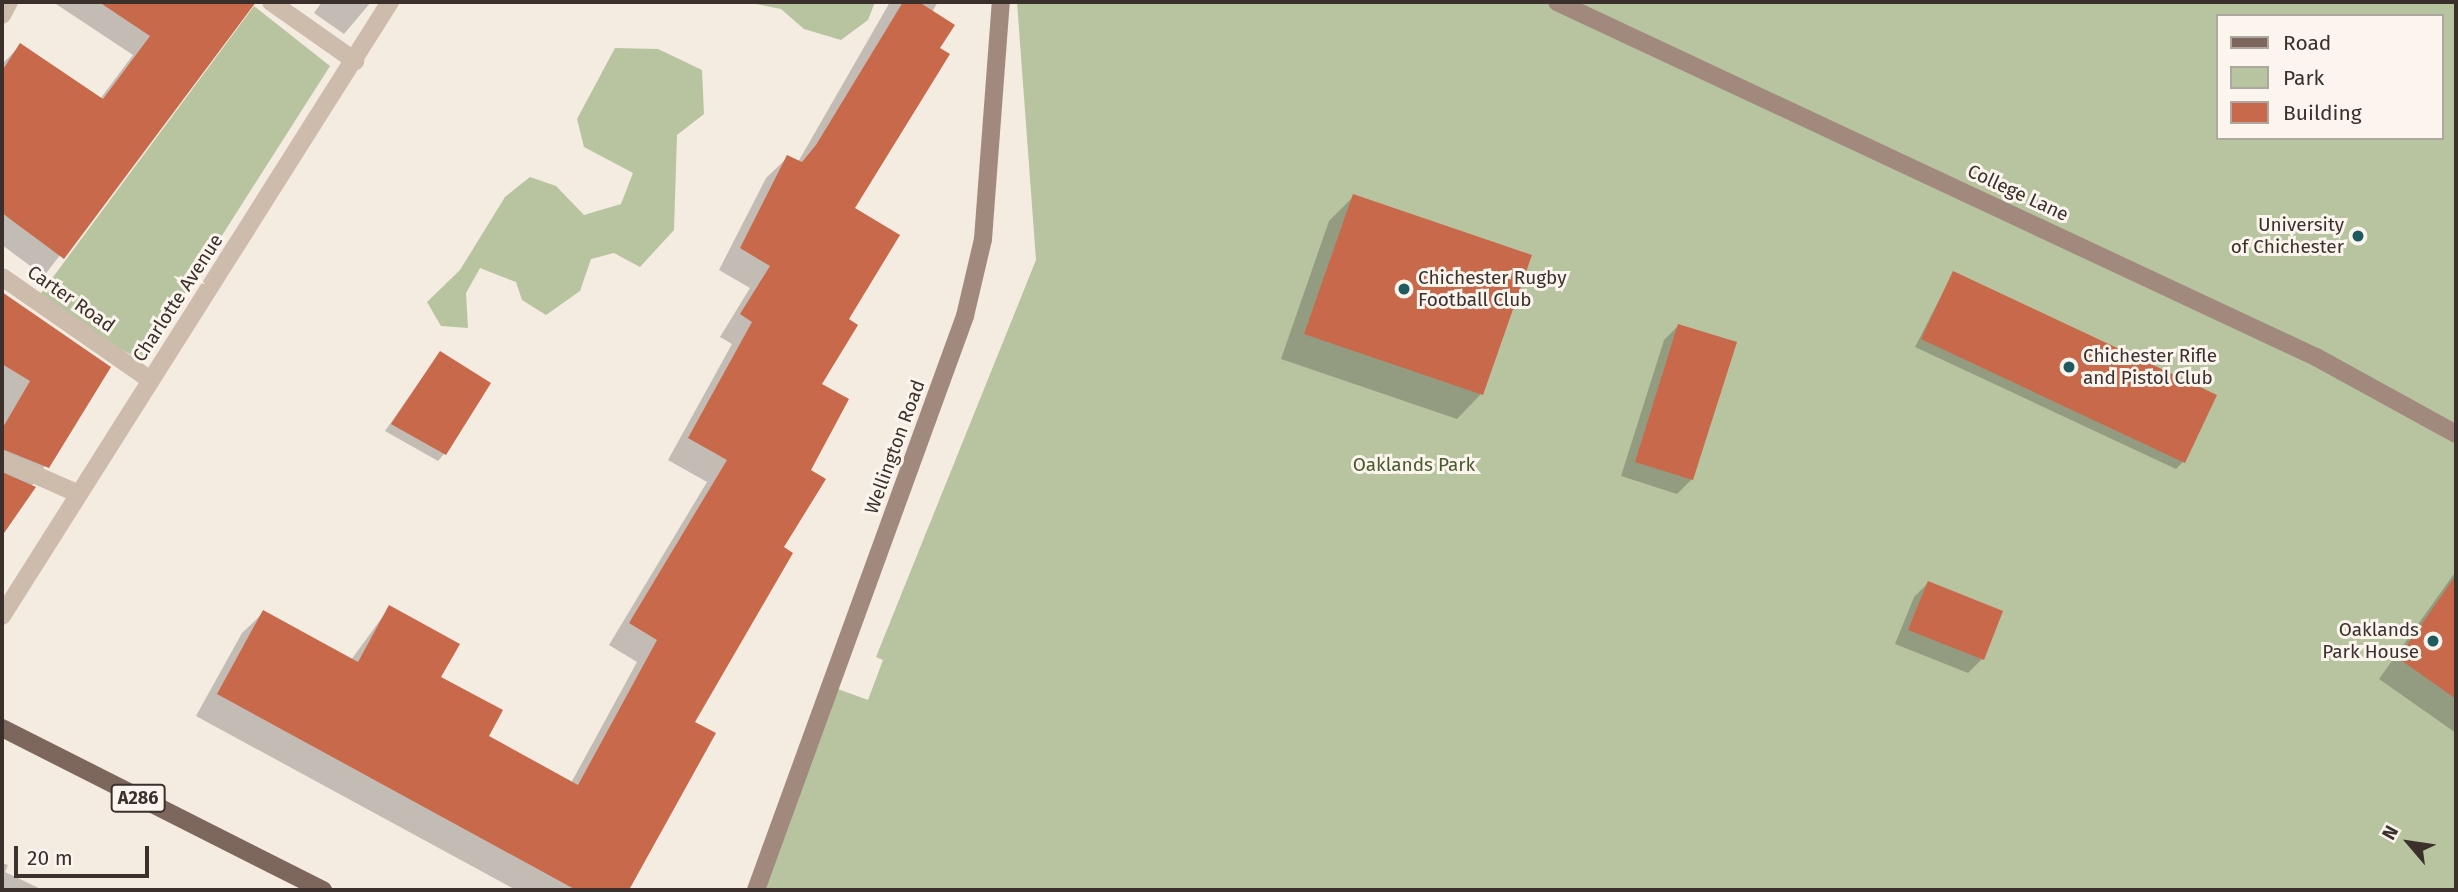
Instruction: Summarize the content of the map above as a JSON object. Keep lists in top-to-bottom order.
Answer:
{
  "streets": {
    "main road": ["A286"],
    "street": [
      "College Lane",
      "Charlotte Avenue",
      "Carter Road",
      "Wellington Road"
    ]
  },
  "crossings": [
    ["Charlotte Avenue", "Carter Road"]
  ],
  "parks": ["Oaklands Park"],
  "places": [
    "University of Chichester",
    "Chichester Rugby Football Club",
    "Chichester Rifle and Pistol Club",
    "Oaklands Park House"
  ],
  "legend": ["Road", "Park", "Building"],
  "scale_bar": "20 m",
  "north": "top left"
}
